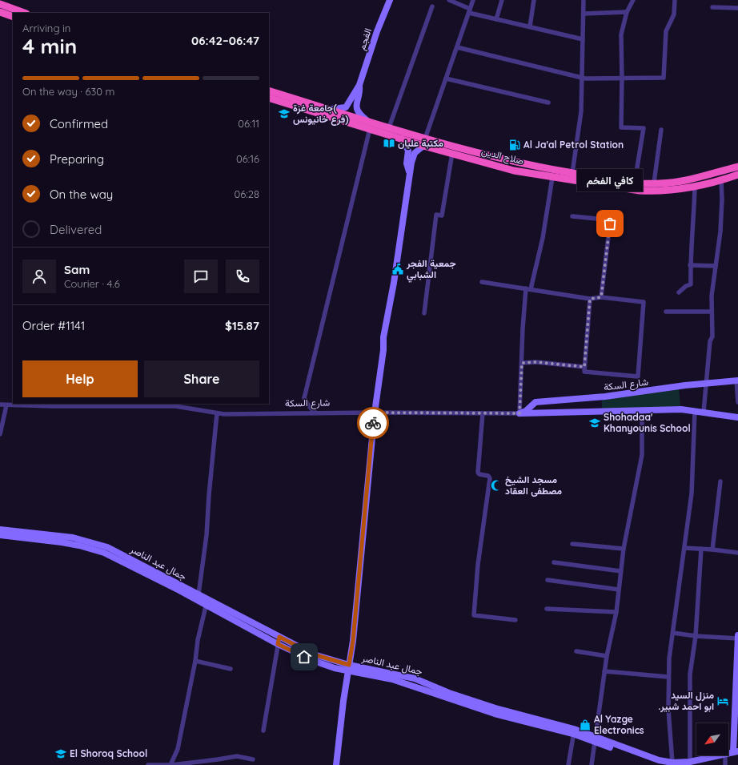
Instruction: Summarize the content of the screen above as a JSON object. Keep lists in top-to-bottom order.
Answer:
{
  "streets": {
    "highway": ["صلاح الدين"],
    "main road": ["الفجم", "شارع السكة", "جمال عبد الناصر"]
  },
  "places": {
    "school or university": ["جامعة غزة( فرع خانيونس)", "Shohadaa' Khanyounis School", "El Shoroq School"],
    "library": ["مكتبة عليان"],
    "fuel station": ["Al Ja'al Petrol Station"],
    "other": ["كافي الفخم"],
    "public building": ["جمعية الفجر الشبابي"],
    "mosque": ["مسجد الشيخ مصطفى العقاد"],
    "hotel": ["منزل السيد .ابو احمد شبير"],
    "shop": ["Al Yazge Electronics"]
  },
  "north": "bottom left",
  "page": {
    "heading": ["4 min", "Arriving in", "06:42–06:47"],
    "panel": [
      "Sam",
      "Courier · 4.6",
      "Order #1141",
      "$15.87"
    ],
    "bar": "On the way · 630 m",
    "list": [
      ["Confirmed", "06:11"],
      ["Preparing", "06:16"],
      ["On the way", "06:28"],
      "Delivered"
    ],
    "bubble": "كافي الفخم",
    "buttons": ["Help", "Share"]
  }
}
